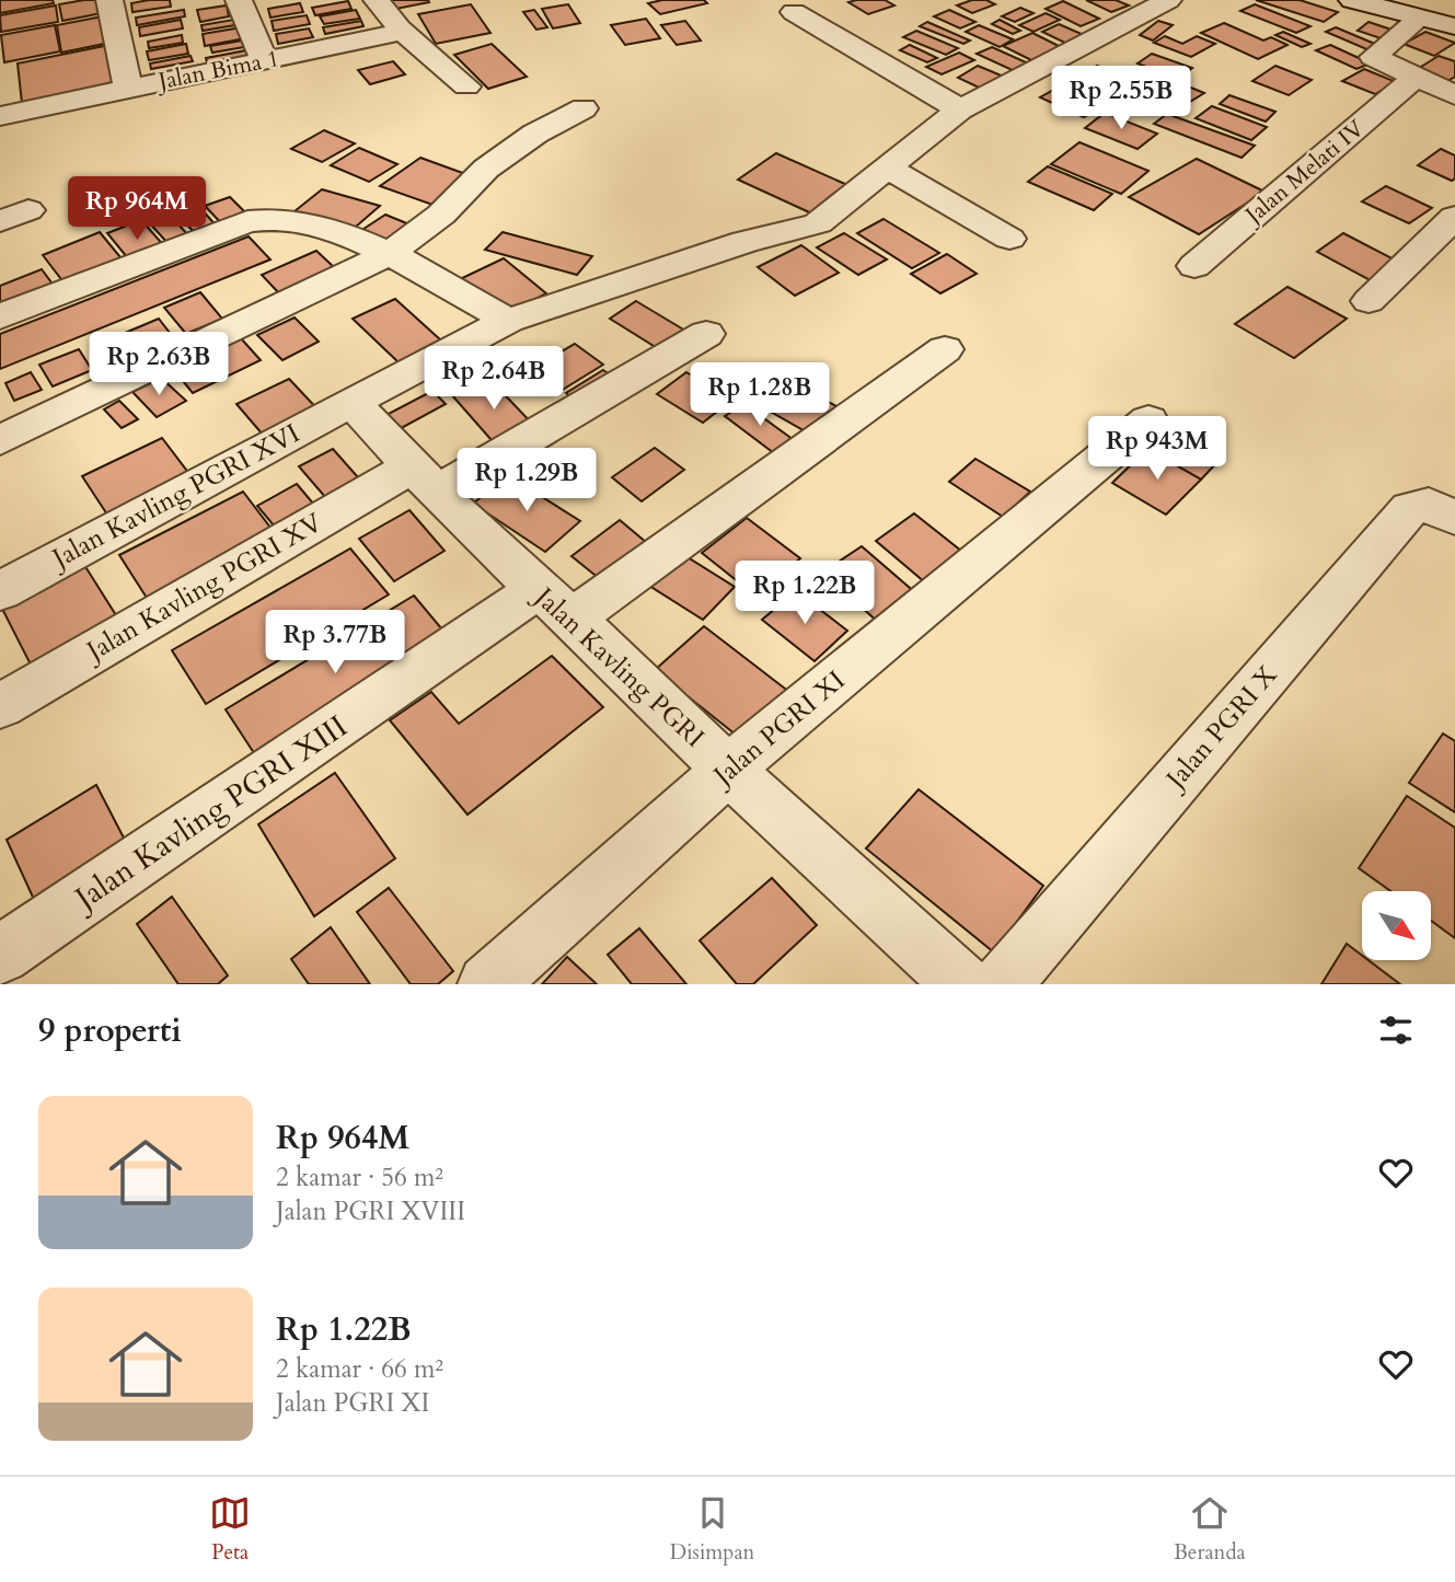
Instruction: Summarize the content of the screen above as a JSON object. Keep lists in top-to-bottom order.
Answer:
{
  "streets": {
    "street": [
      "Jalan Bima 1",
      "Jalan Melati IV",
      "Jalan Kavling PGRI XVI",
      "Jalan Kavling PGRI XV",
      "Jalan Kavling PGRI",
      "Jalan PGRI X",
      "Jalan PGRI XI",
      "Jalan Kavling PGRI XIII"
    ]
  },
  "crossings": [
    ["Jalan Kavling PGRI XVI", "Jalan Kavling PGRI"],
    ["Jalan Kavling PGRI XV", "Jalan Kavling PGRI"],
    ["Jalan Kavling PGRI", "Jalan PGRI XI"],
    ["Jalan Kavling PGRI", "Jalan Kavling PGRI XIII"]
  ],
  "north": "bottom right",
  "page": {
    "price": [
      "Rp 2.55B",
      "Rp 964M",
      "Rp 2.63B",
      "Rp 2.64B",
      "Rp 1.28B",
      "Rp 943M",
      "Rp 1.29B",
      "Rp 1.22B",
      "Rp 3.77B"
    ],
    "heading": "9 properti",
    "list": [
      {
        "name": "Rp 964M",
        "note": "2 kamar · 56 m² · Jalan PGRI XVIII"
      },
      {
        "name": "Rp 1.22B",
        "note": "2 kamar · 66 m² · Jalan PGRI XI"
      }
    ],
    "tabs": ["Peta", "Disimpan", "Beranda"]
  }
}
